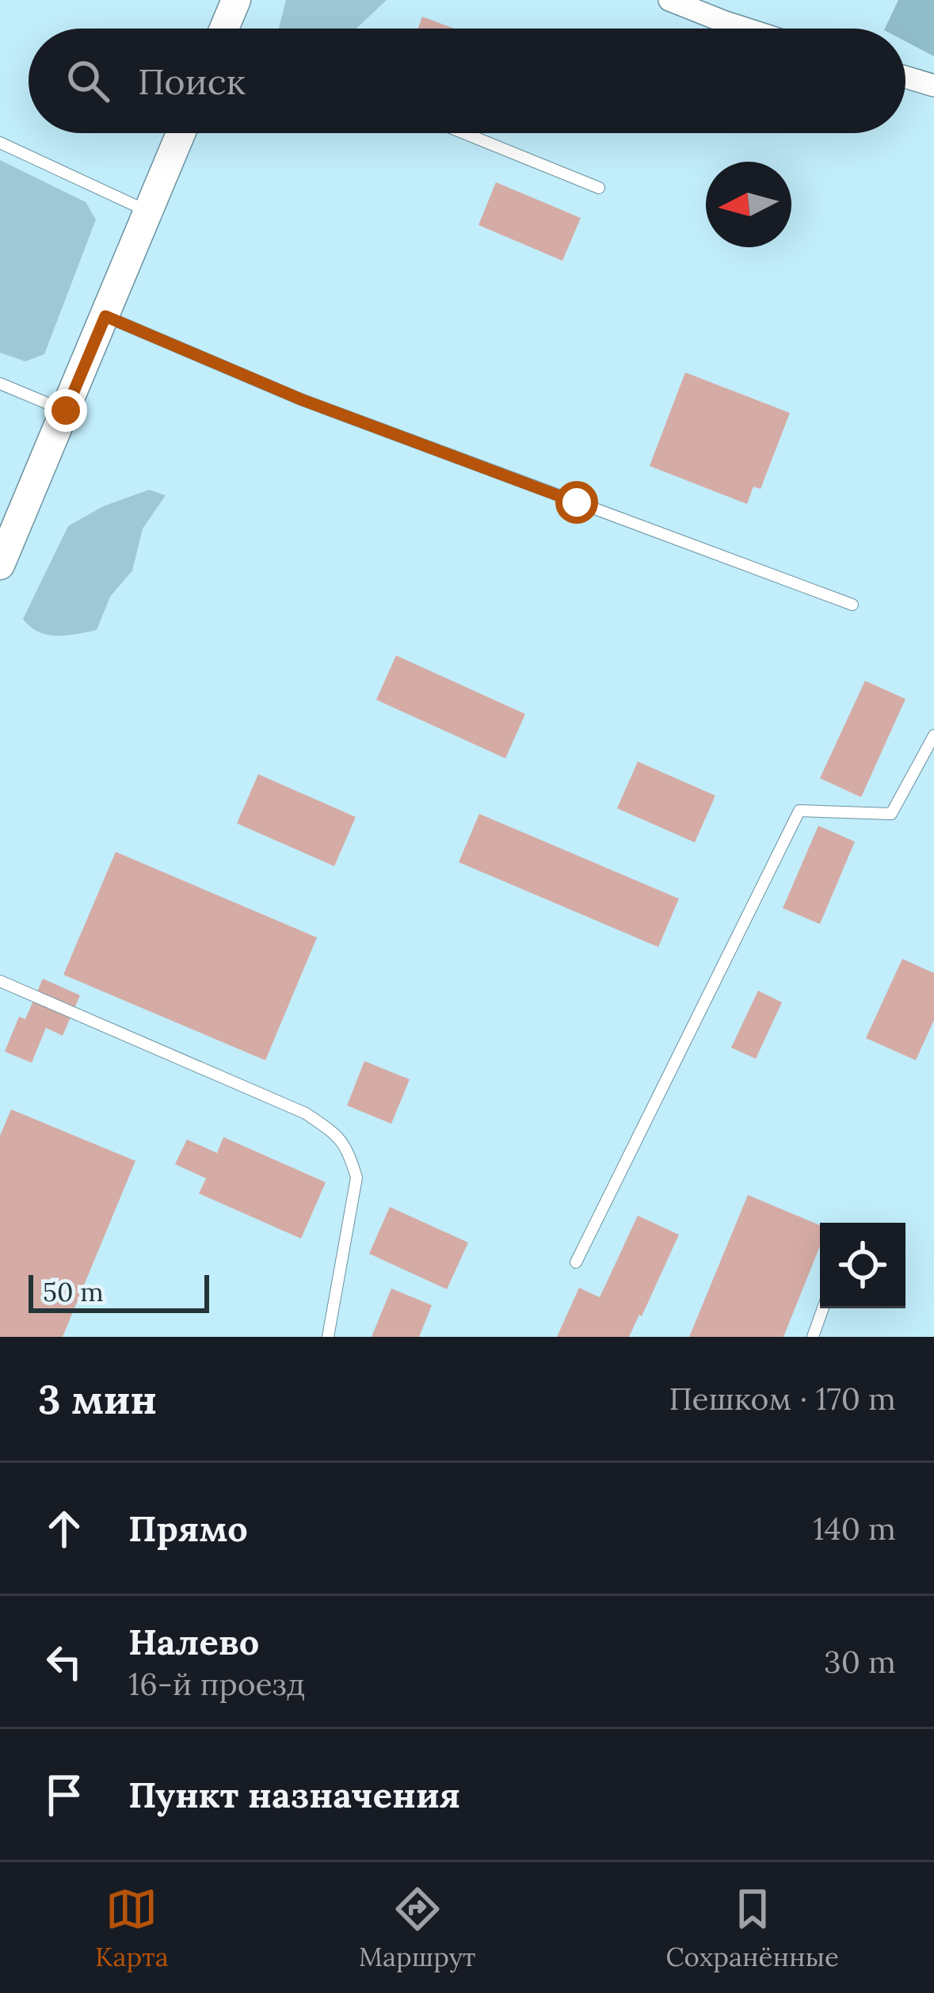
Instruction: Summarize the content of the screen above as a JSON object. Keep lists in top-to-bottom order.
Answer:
{
  "scale_bar": "50 m",
  "north": "left",
  "page": {
    "search": "Поиск",
    "scale": "50 m",
    "heading": ["3 мин", "Пешком · 170 m"],
    "list": [
      ["Прямо", "140 m"],
      ["Налево", "16-й проезд", "30 m"],
      "Пункт назначения"
    ],
    "nav": ["Карта", "Маршрут", "Сохранённые"]
  }
}
